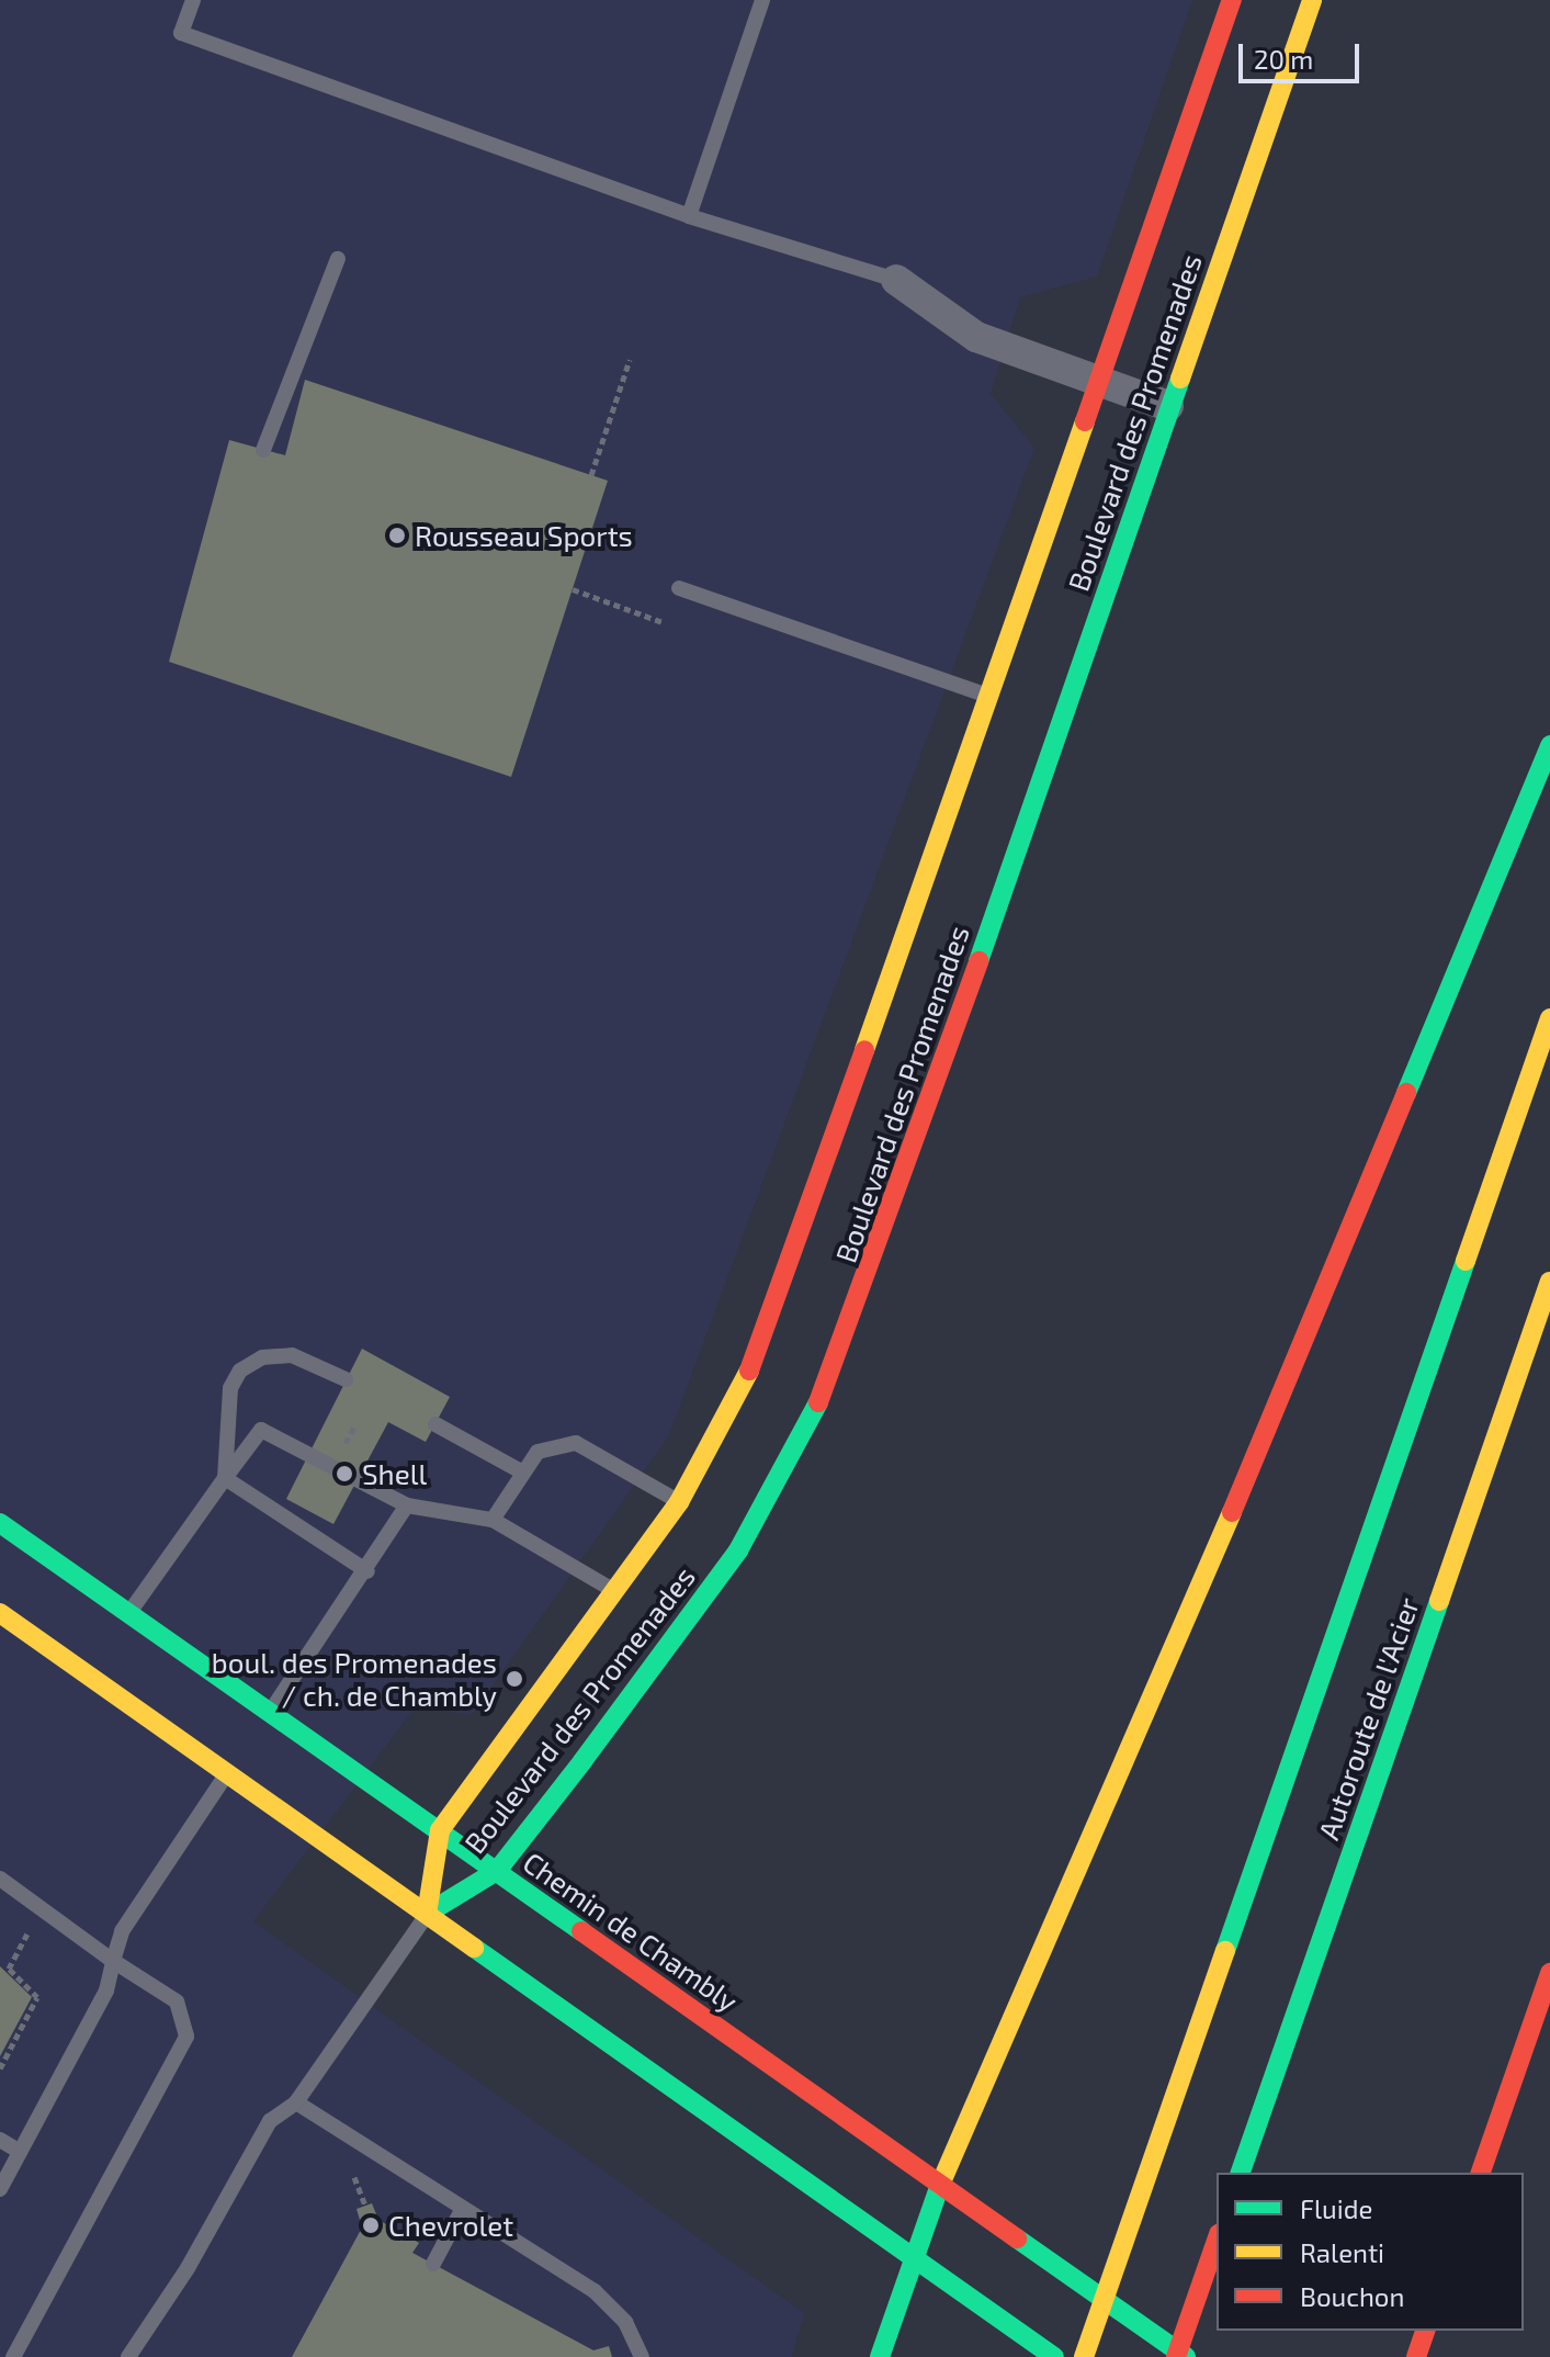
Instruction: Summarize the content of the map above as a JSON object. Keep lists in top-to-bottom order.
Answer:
{
  "streets": {
    "main road": ["Boulevard des Promenades", "Autoroute de l'Acier", "Chemin de Chambly"]
  },
  "crossings": [
    ["Boulevard des Promenades", "Chemin de Chambly"]
  ],
  "places": [
    "Rousseau Sports",
    "Shell",
    "boul. des Promenades / ch. de Chambly",
    "Chevrolet"
  ],
  "legend": ["Fluide", "Ralenti", "Bouchon"],
  "scale_bar": "20 m"
}
